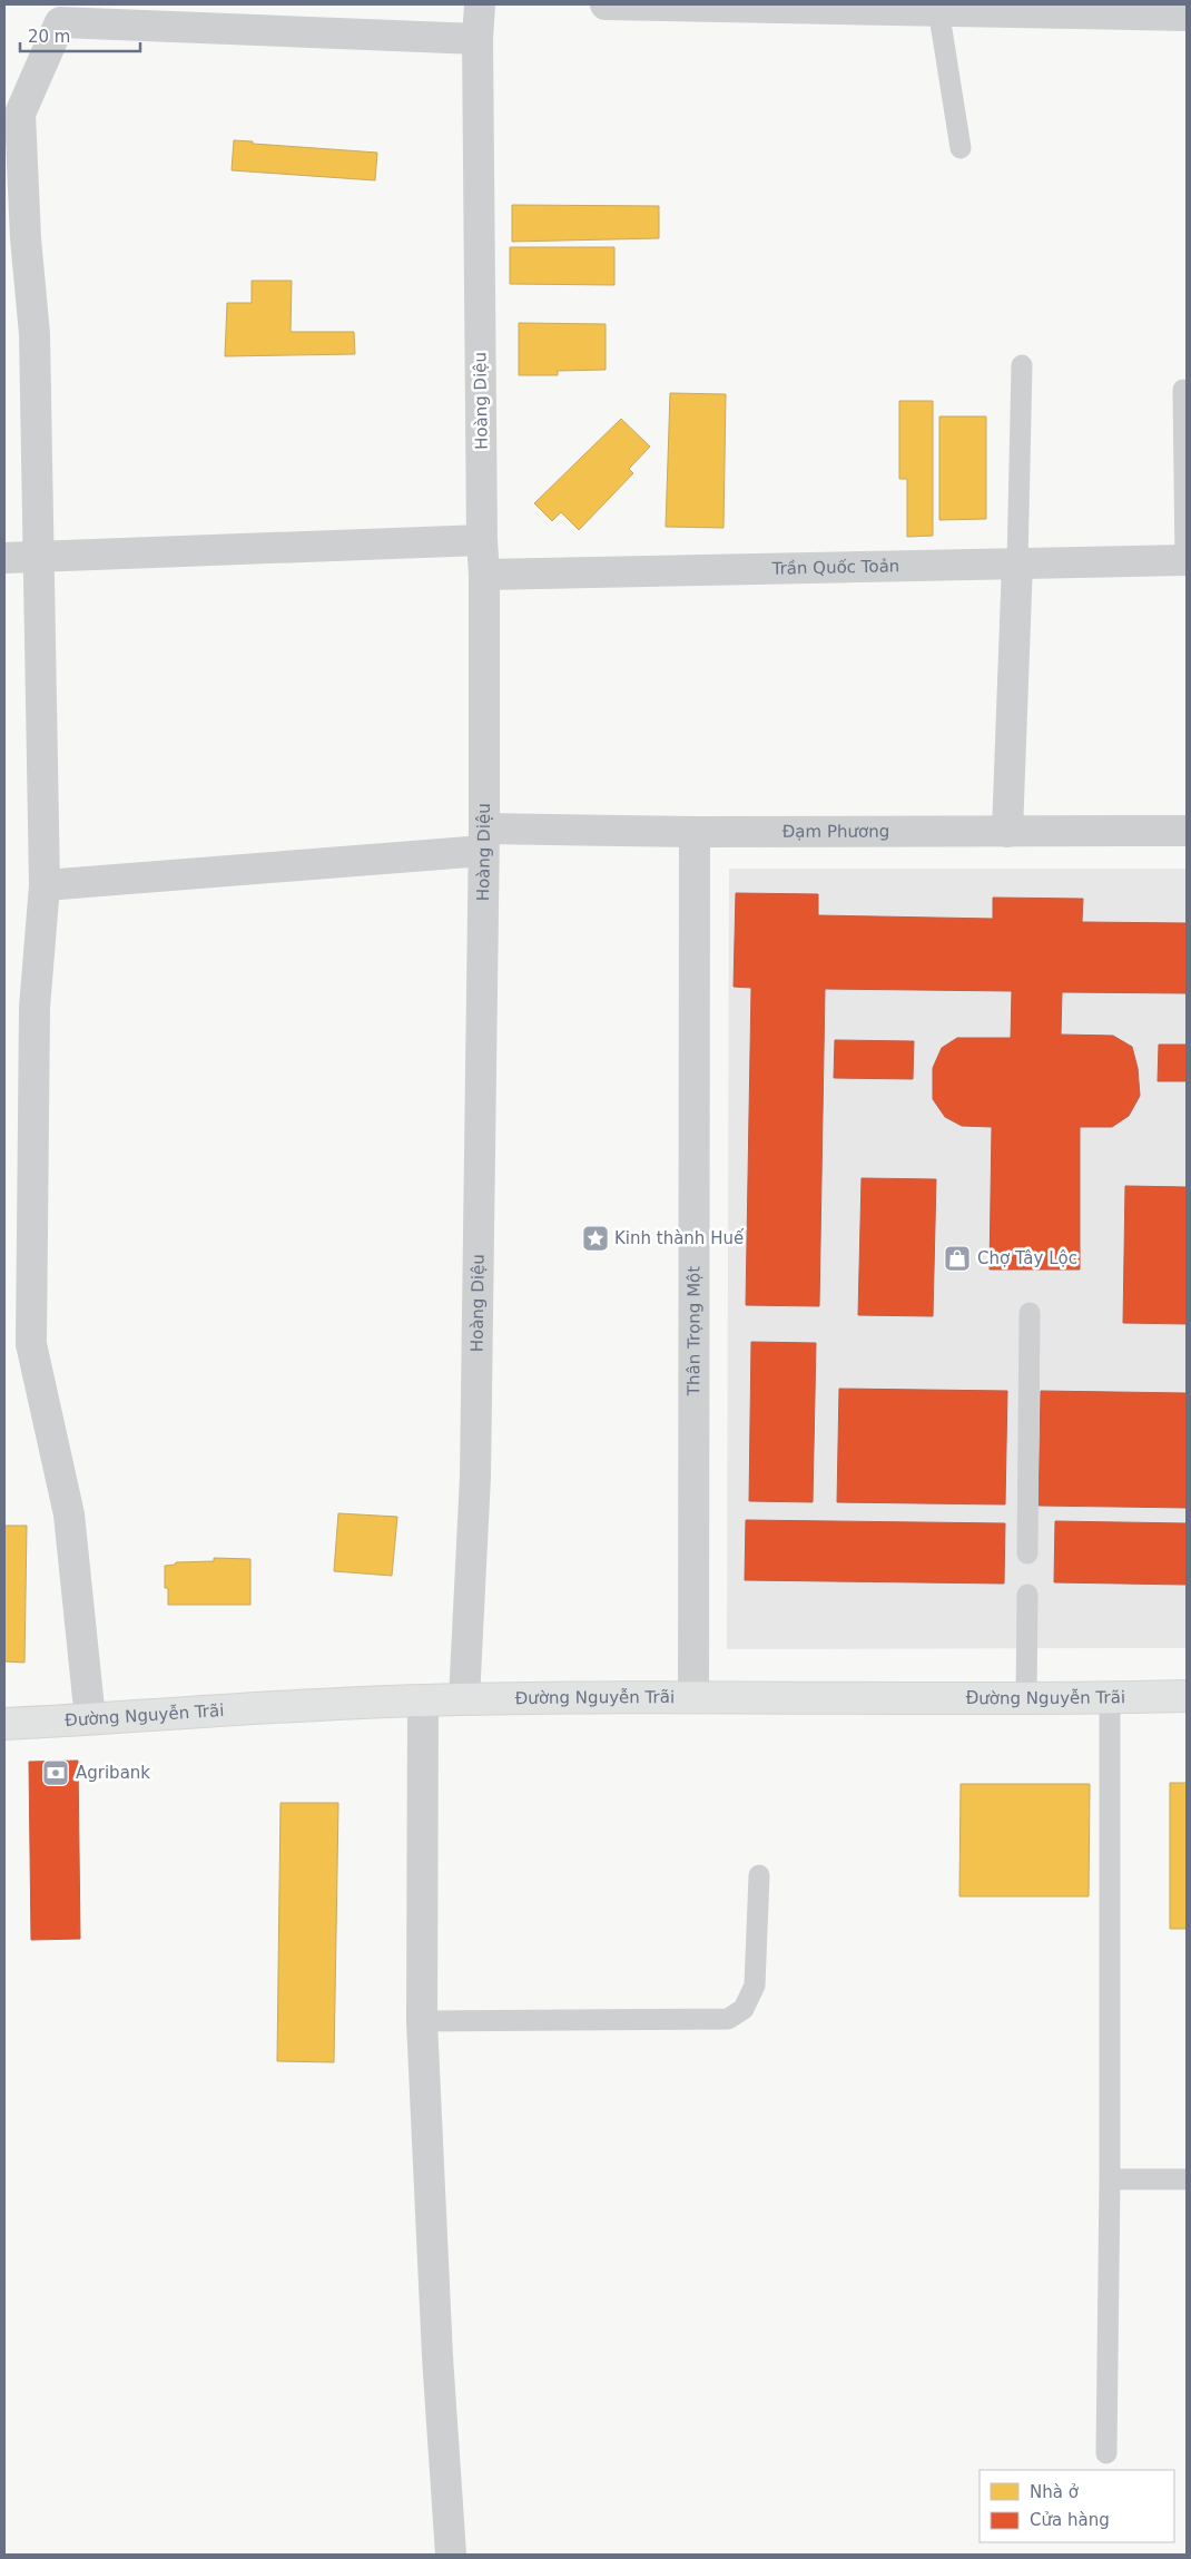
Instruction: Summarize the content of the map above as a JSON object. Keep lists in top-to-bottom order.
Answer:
{
  "streets": {
    "main road": ["Đường Nguyễn Trãi"],
    "street": [
      "Hoàng Diệu",
      "Trần Quốc Toản",
      "Đạm Phương",
      "Thân Trọng Một"
    ]
  },
  "crossings": [
    ["Hoàng Diệu", "Trần Quốc Toản"],
    ["Hoàng Diệu", "Đạm Phương"],
    ["Hoàng Diệu", "Đường Nguyễn Trãi"],
    ["Đạm Phương", "Thân Trọng Một"],
    ["Thân Trọng Một", "Đường Nguyễn Trãi"]
  ],
  "places": {
    "place": ["Kinh thành Huế"],
    "shop": ["Chợ Tây Lộc"],
    "bank": ["Agribank"]
  },
  "legend": ["Nhà ở", "Cửa hàng"],
  "scale_bar": "20 m"
}
